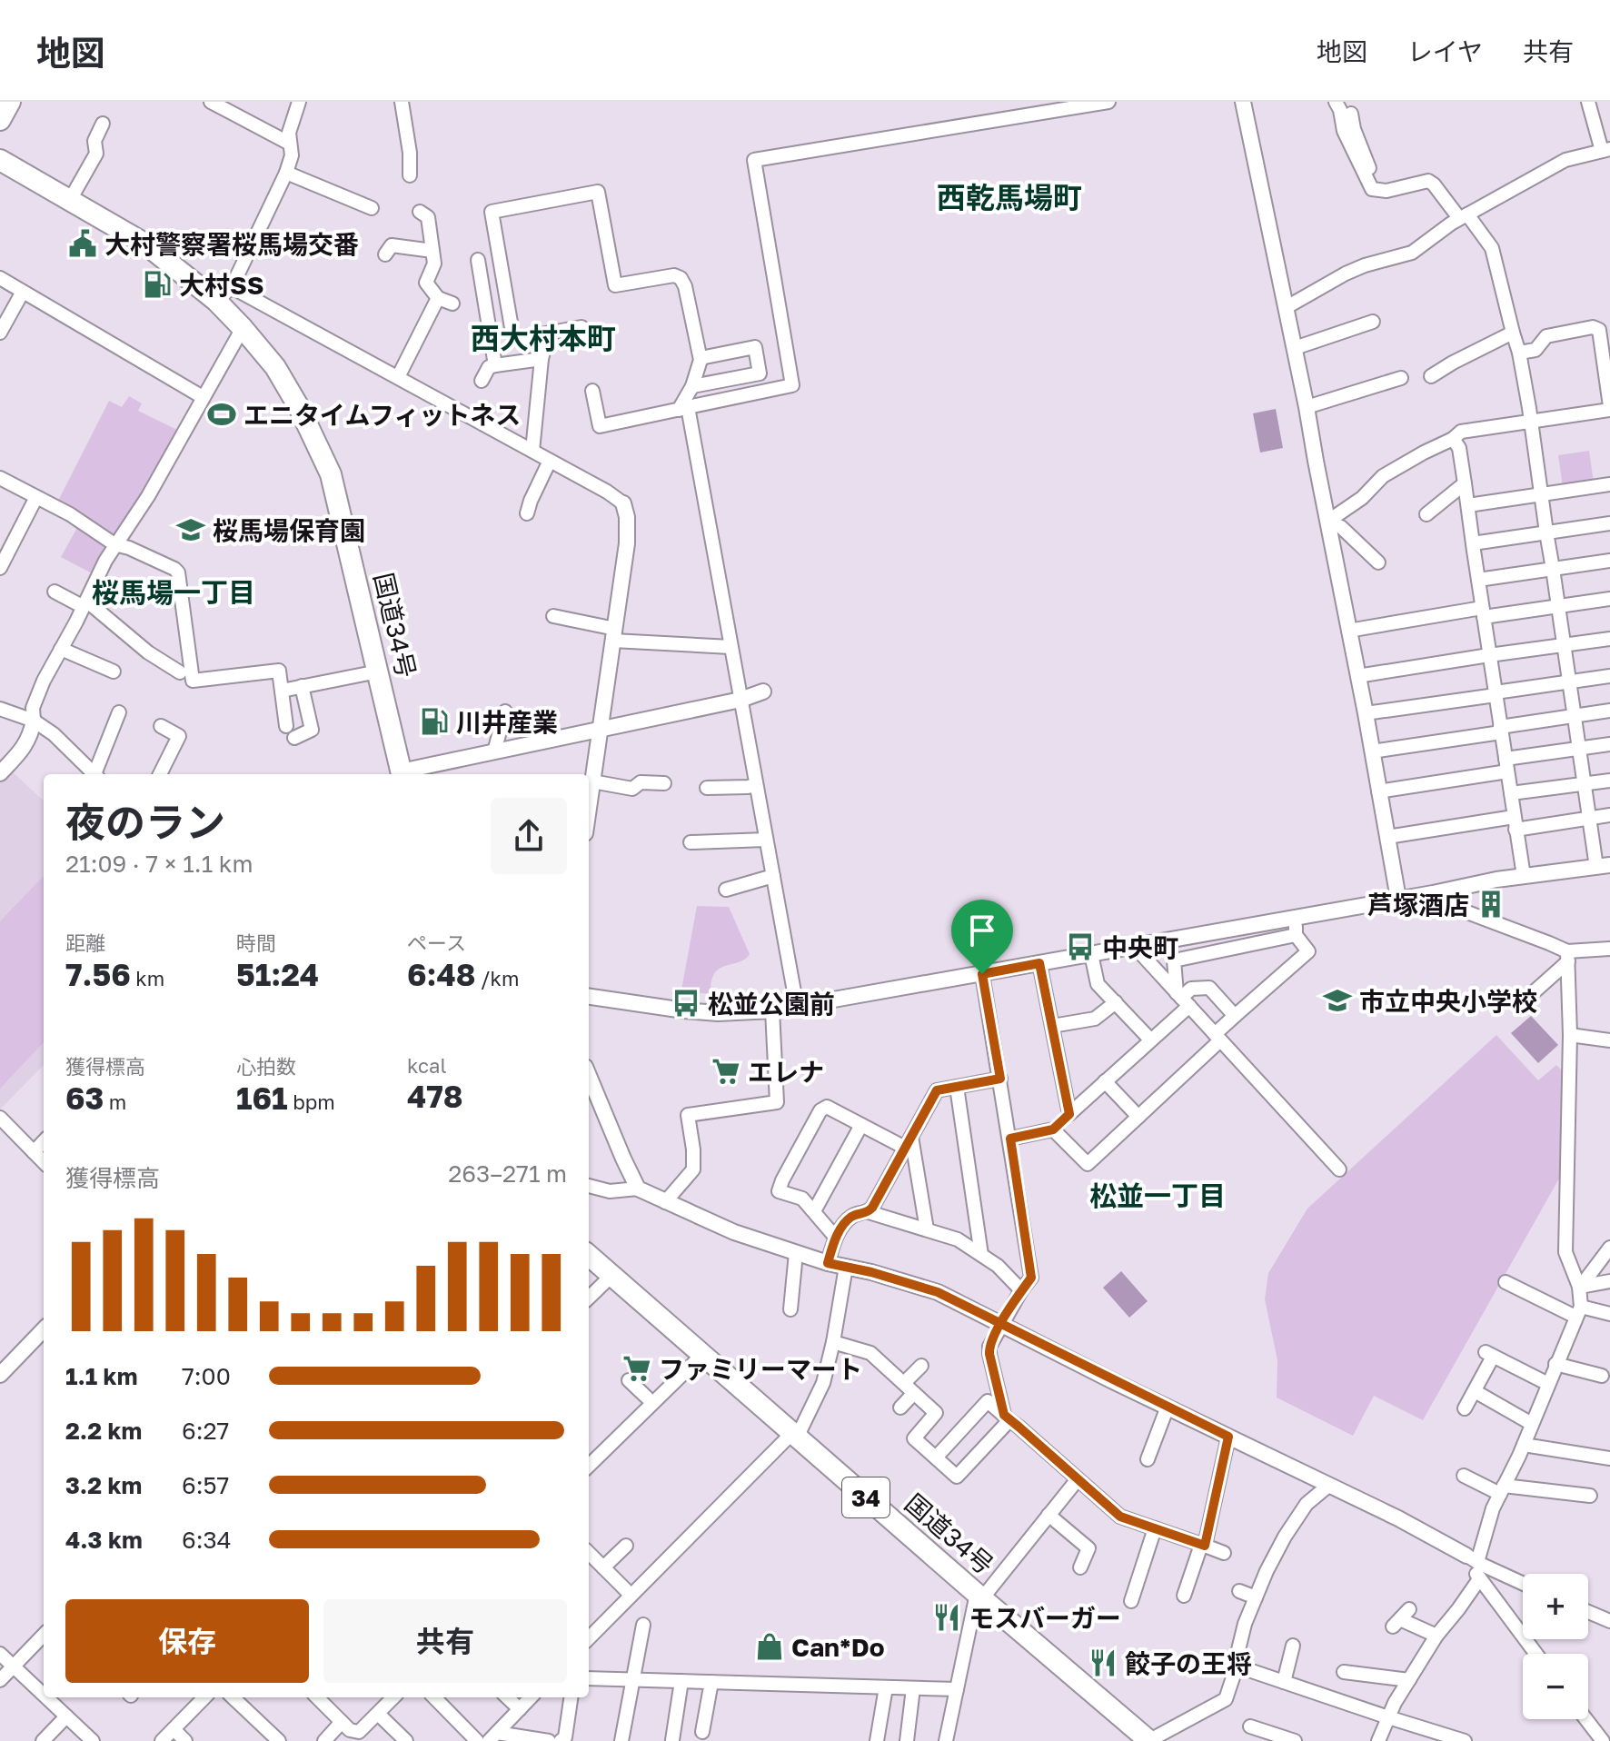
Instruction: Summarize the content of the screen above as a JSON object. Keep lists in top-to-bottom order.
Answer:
{
  "streets": {
    "highway": ["国道34号", "34"]
  },
  "districts": [
    "西乾馬場町",
    "西大村本町",
    "桜馬場一丁目",
    "松並一丁目"
  ],
  "places": {
    "public building": ["大村警察署桜馬場交番"],
    "fuel station": ["大村SS", "川井産業"],
    "sports": ["エニタイムフィットネス"],
    "school or university": ["桜馬場保育園", "市立中央小学校"],
    "building": ["芦塚酒店"],
    "bus stop": ["中央町", "松並公園前"],
    "supermarket": ["エレナ", "ファミリーマート"],
    "restaurant": ["モスバーガー", "餃子の王将"],
    "shop": ["Can*Do"]
  },
  "page": {
    "header": "地図",
    "nav": ["地図", "レイヤ", "共有"],
    "heading": ["夜のラン", "21:09 · 7 × 1.1 km"],
    "stats": [
      ["距離", "7.56 km"],
      ["時間", "51:24"],
      ["ペース", "6:48 /km"],
      ["獲得標高", "63 m"],
      ["心拍数", "161 bpm"],
      ["kcal", "478"]
    ],
    "chart": ["獲得標高", "263–271 m"],
    "list": [
      {
        "name": "1.1 km",
        "note": "7:00"
      },
      {
        "name": "2.2 km",
        "note": "6:27"
      },
      {
        "name": "3.2 km",
        "note": "6:57"
      },
      {
        "name": "4.3 km",
        "note": "6:34"
      }
    ],
    "map_buttons": ["+", "−"],
    "buttons": ["保存", "共有"]
  }
}
